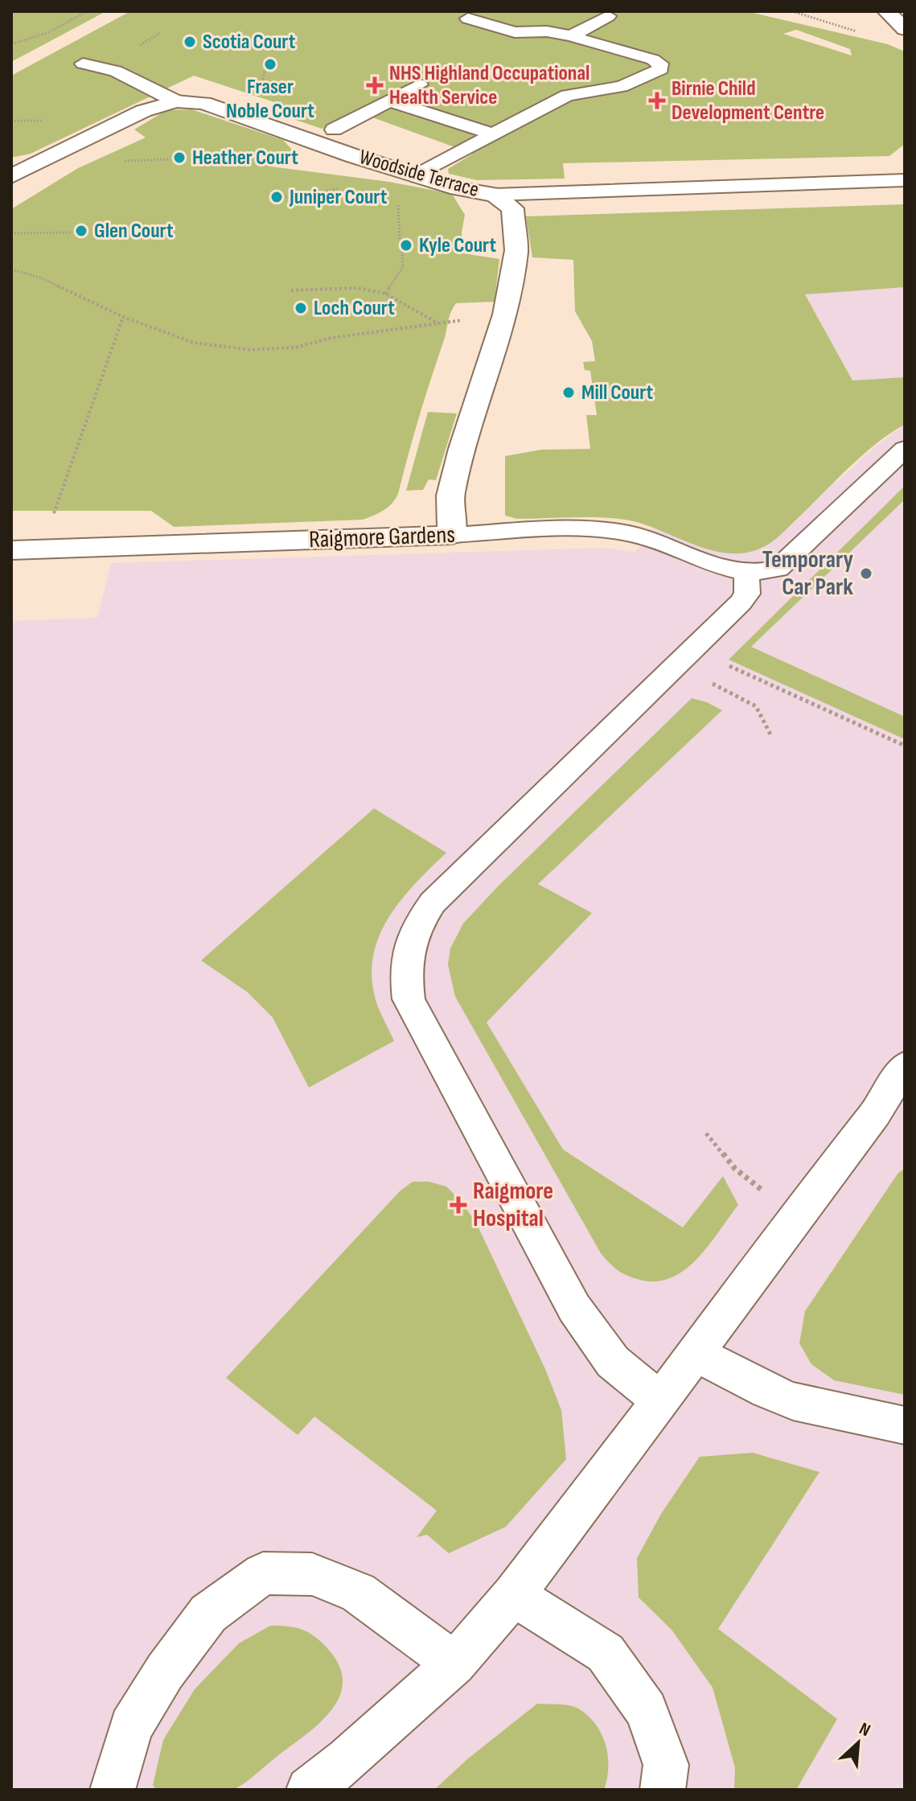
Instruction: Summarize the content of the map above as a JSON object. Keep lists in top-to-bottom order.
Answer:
{
  "streets": {
    "street": ["Woodside Terrace", "Raigmore Gardens"]
  },
  "crossings": [
    ["Woodside Terrace", "Raigmore Gardens"]
  ],
  "places": {
    "other": [
      "Scotia Court",
      "Fraser Noble Court",
      "Heather Court",
      "Juniper Court",
      "Glen Court",
      "Kyle Court",
      "Loch Court",
      "Mill Court",
      "Temporary Car Park"
    ],
    "health": ["NHS Highland Occupational Health Service", "Birnie Child Development Centre", "Raigmore Hospital"]
  },
  "north": "top right"
}
